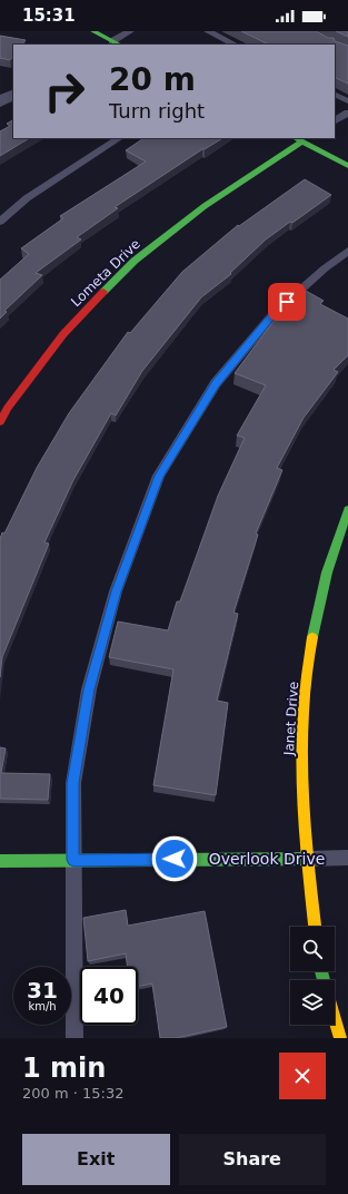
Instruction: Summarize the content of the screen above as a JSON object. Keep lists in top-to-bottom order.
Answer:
{
  "streets": {
    "street": ["Lometa Drive", "Janet Drive", "Overlook Drive"]
  },
  "crossings": [
    ["Janet Drive", "Overlook Drive"]
  ],
  "page": {
    "status": "15:31",
    "turn": ["20 m", "Turn right"],
    "speed": "31 km/h",
    "limit": "40",
    "heading": ["1 min", "200 m · 15:32"],
    "buttons": ["Exit", "Share"]
  }
}
